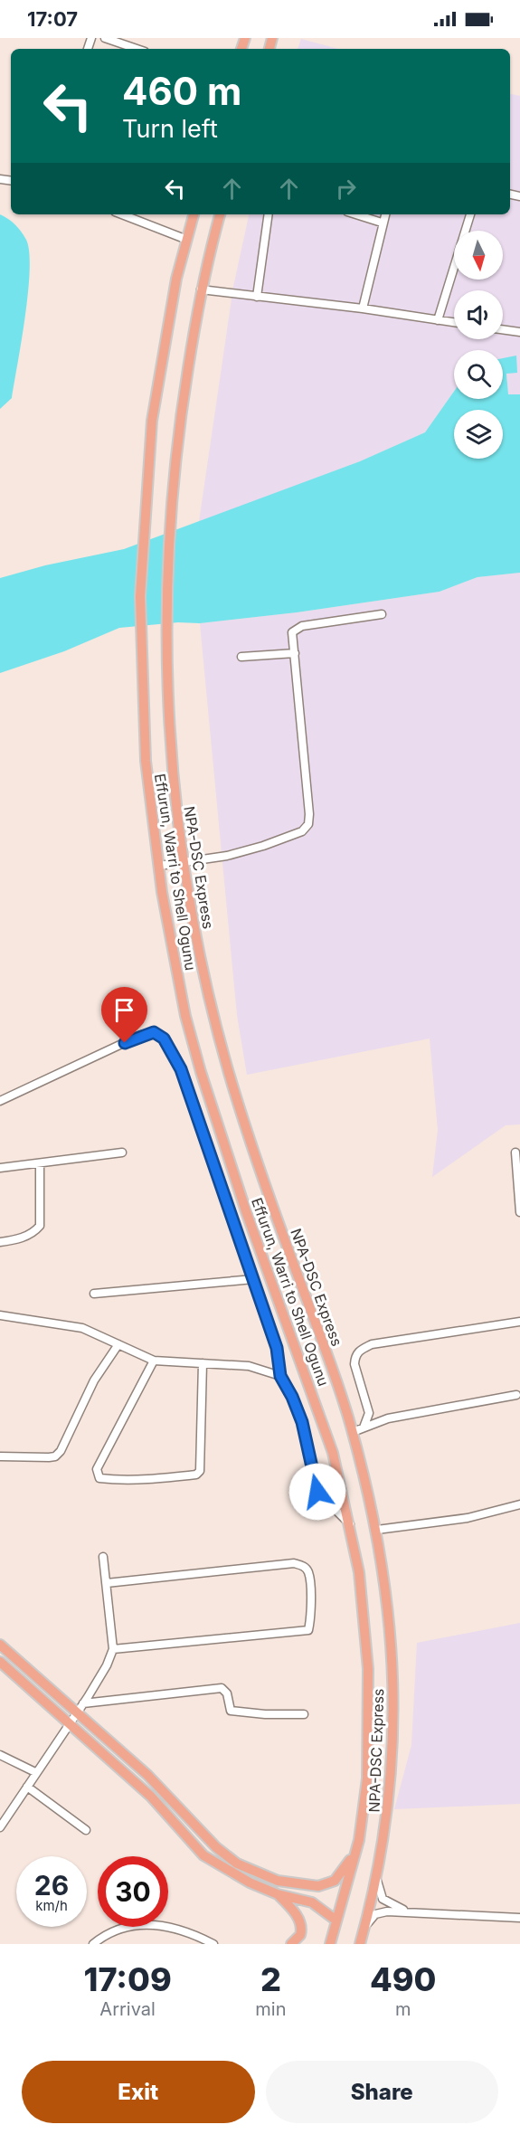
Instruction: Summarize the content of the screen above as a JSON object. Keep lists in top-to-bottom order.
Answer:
{
  "streets": {
    "main road": ["NPA-DSC Express", "Effurun, Warri to Shell Ogunu"]
  },
  "north": "bottom",
  "page": {
    "status": "17:07",
    "turn": ["460 m", "Turn left"],
    "speed": "26 km/h",
    "limit": "30",
    "eta": [
      "17:09",
      "Arrival",
      "2",
      "min",
      "490",
      "m"
    ],
    "buttons": ["Exit", "Share"]
  }
}
